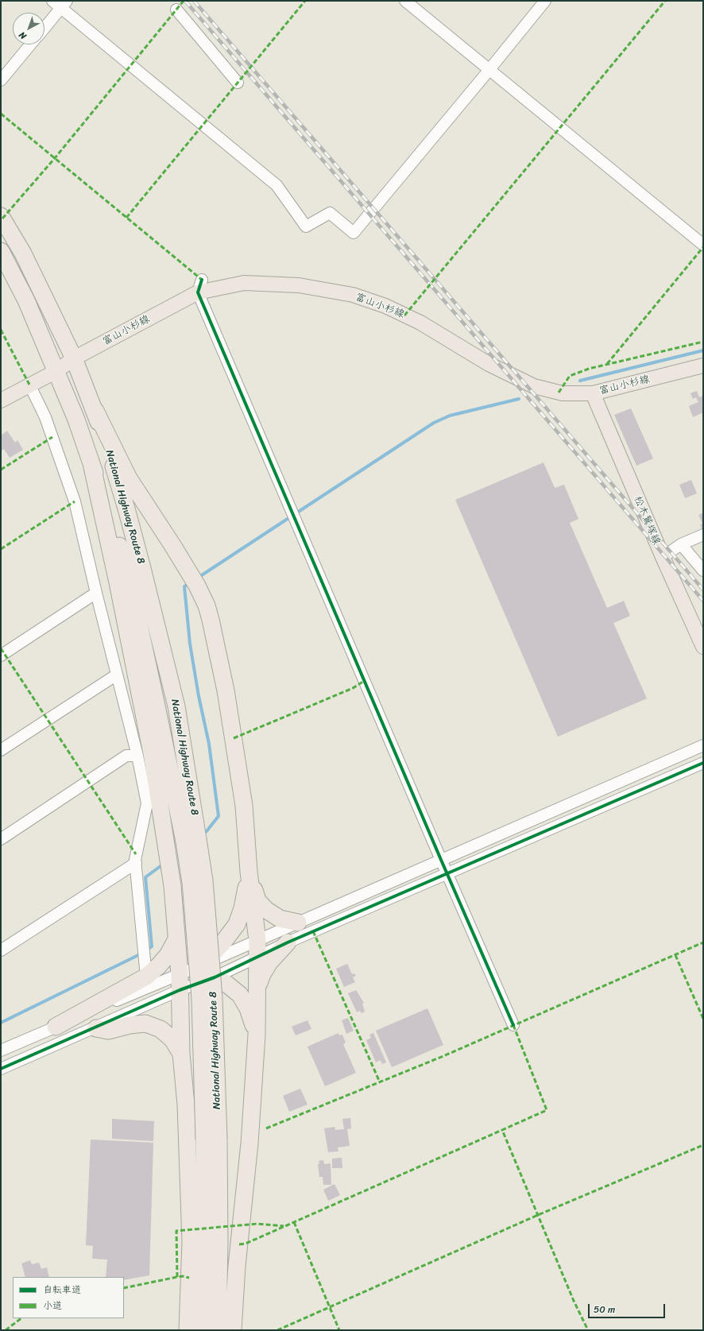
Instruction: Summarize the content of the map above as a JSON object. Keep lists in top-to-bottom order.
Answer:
{
  "streets": {
    "highway": ["National Highway Route 8"],
    "main road": ["富山小杉線", "松木鷲塚線"]
  },
  "crossings": [
    ["富山小杉線", "National Highway Route 8"],
    ["富山小杉線", "松木鷲塚線"]
  ],
  "legend": ["自転車道", "小道"],
  "scale_bar": "50 m",
  "north": "bottom left"
}
